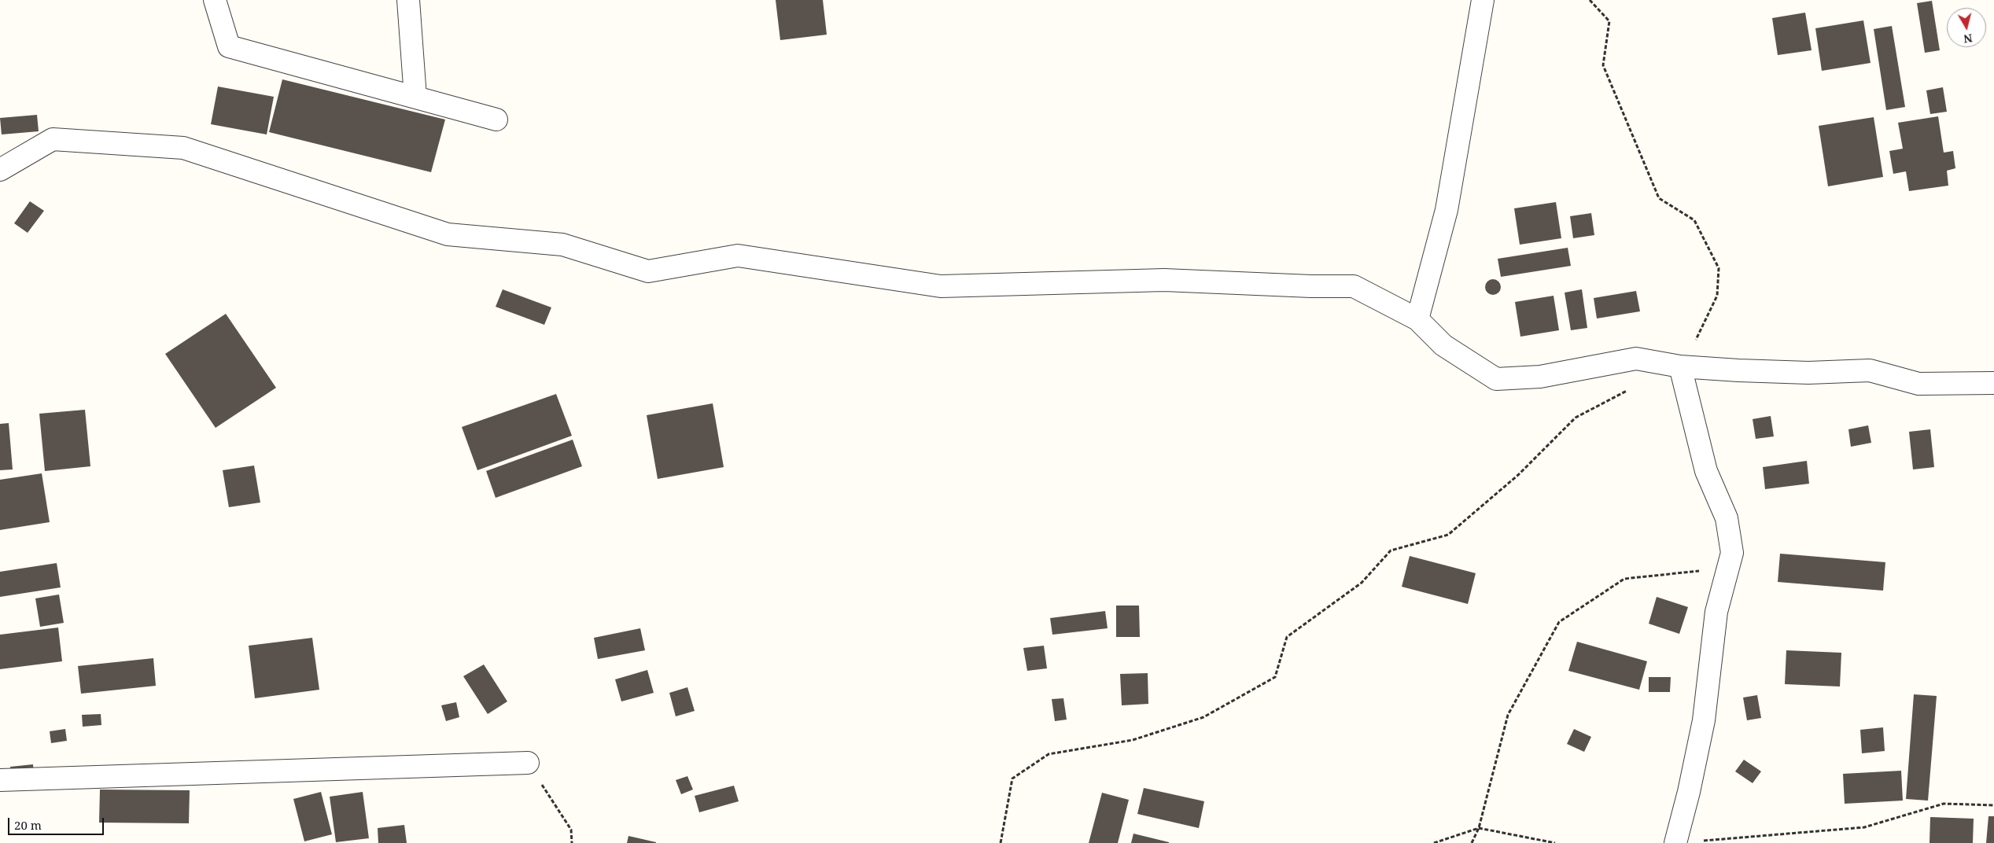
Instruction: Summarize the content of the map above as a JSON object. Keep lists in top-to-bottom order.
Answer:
{
  "scale_bar": "20 m",
  "north": "bottom"
}
